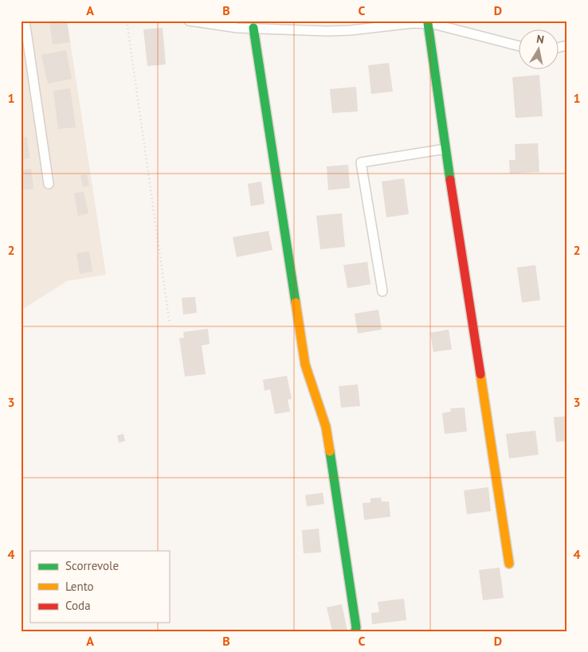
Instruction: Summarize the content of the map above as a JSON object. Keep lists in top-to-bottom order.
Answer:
{
  "legend": ["Scorrevole", "Lento", "Coda"],
  "north": "top",
  "grid": {
    "columns": [
      "A",
      "B",
      "C",
      "D"
    ],
    "rows": [
      "1",
      "2",
      "3",
      "4"
    ]
  }
}
